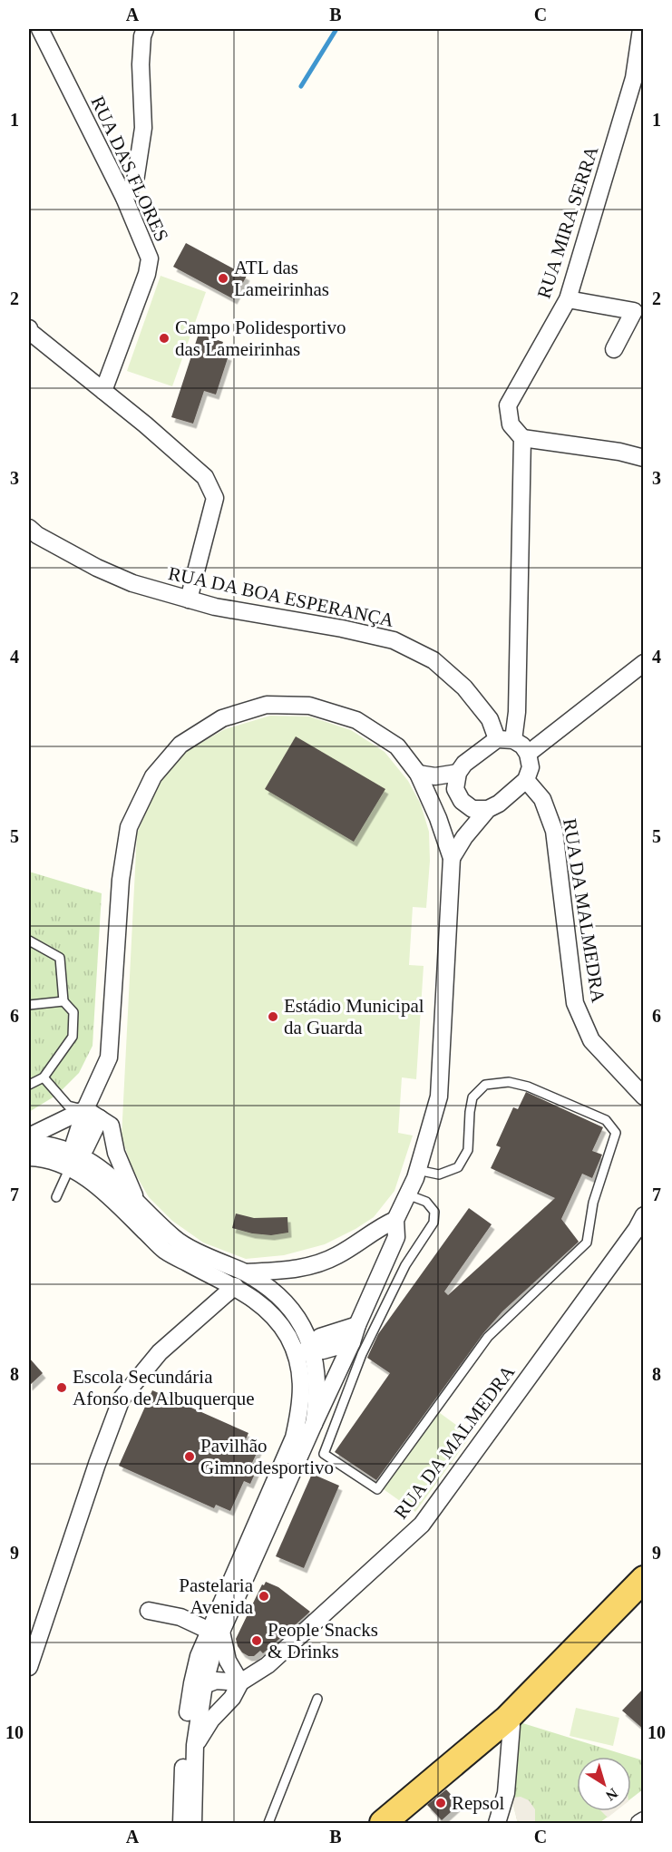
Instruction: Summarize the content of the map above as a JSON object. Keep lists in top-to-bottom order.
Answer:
{
  "streets": {
    "street": [
      "RUA DAS FLORES",
      "RUA MIRA SERRA",
      "RUA DA BOA ESPERANÇA",
      "RUA DA MALMEDRA"
    ]
  },
  "crossings": [
    ["RUA DA BOA ESPERANÇA", "RUA DA MALMEDRA"]
  ],
  "places": [
    "ATL das Lameirinhas",
    "Campo Polidesportivo das Lameirinhas",
    "Estádio Municipal da Guarda",
    "Escola Secundária Afonso de Albuquerque",
    "Pavilhão Gimnodesportivo",
    "Pastelaria Avenida",
    "People Snacks & Drinks",
    "Repsol"
  ],
  "north": "bottom right",
  "grid": {
    "columns": ["A", "B", "C"],
    "rows": [
      "1",
      "2",
      "3",
      "4",
      "5",
      "6",
      "7",
      "8",
      "9",
      "10"
    ]
  }
}
